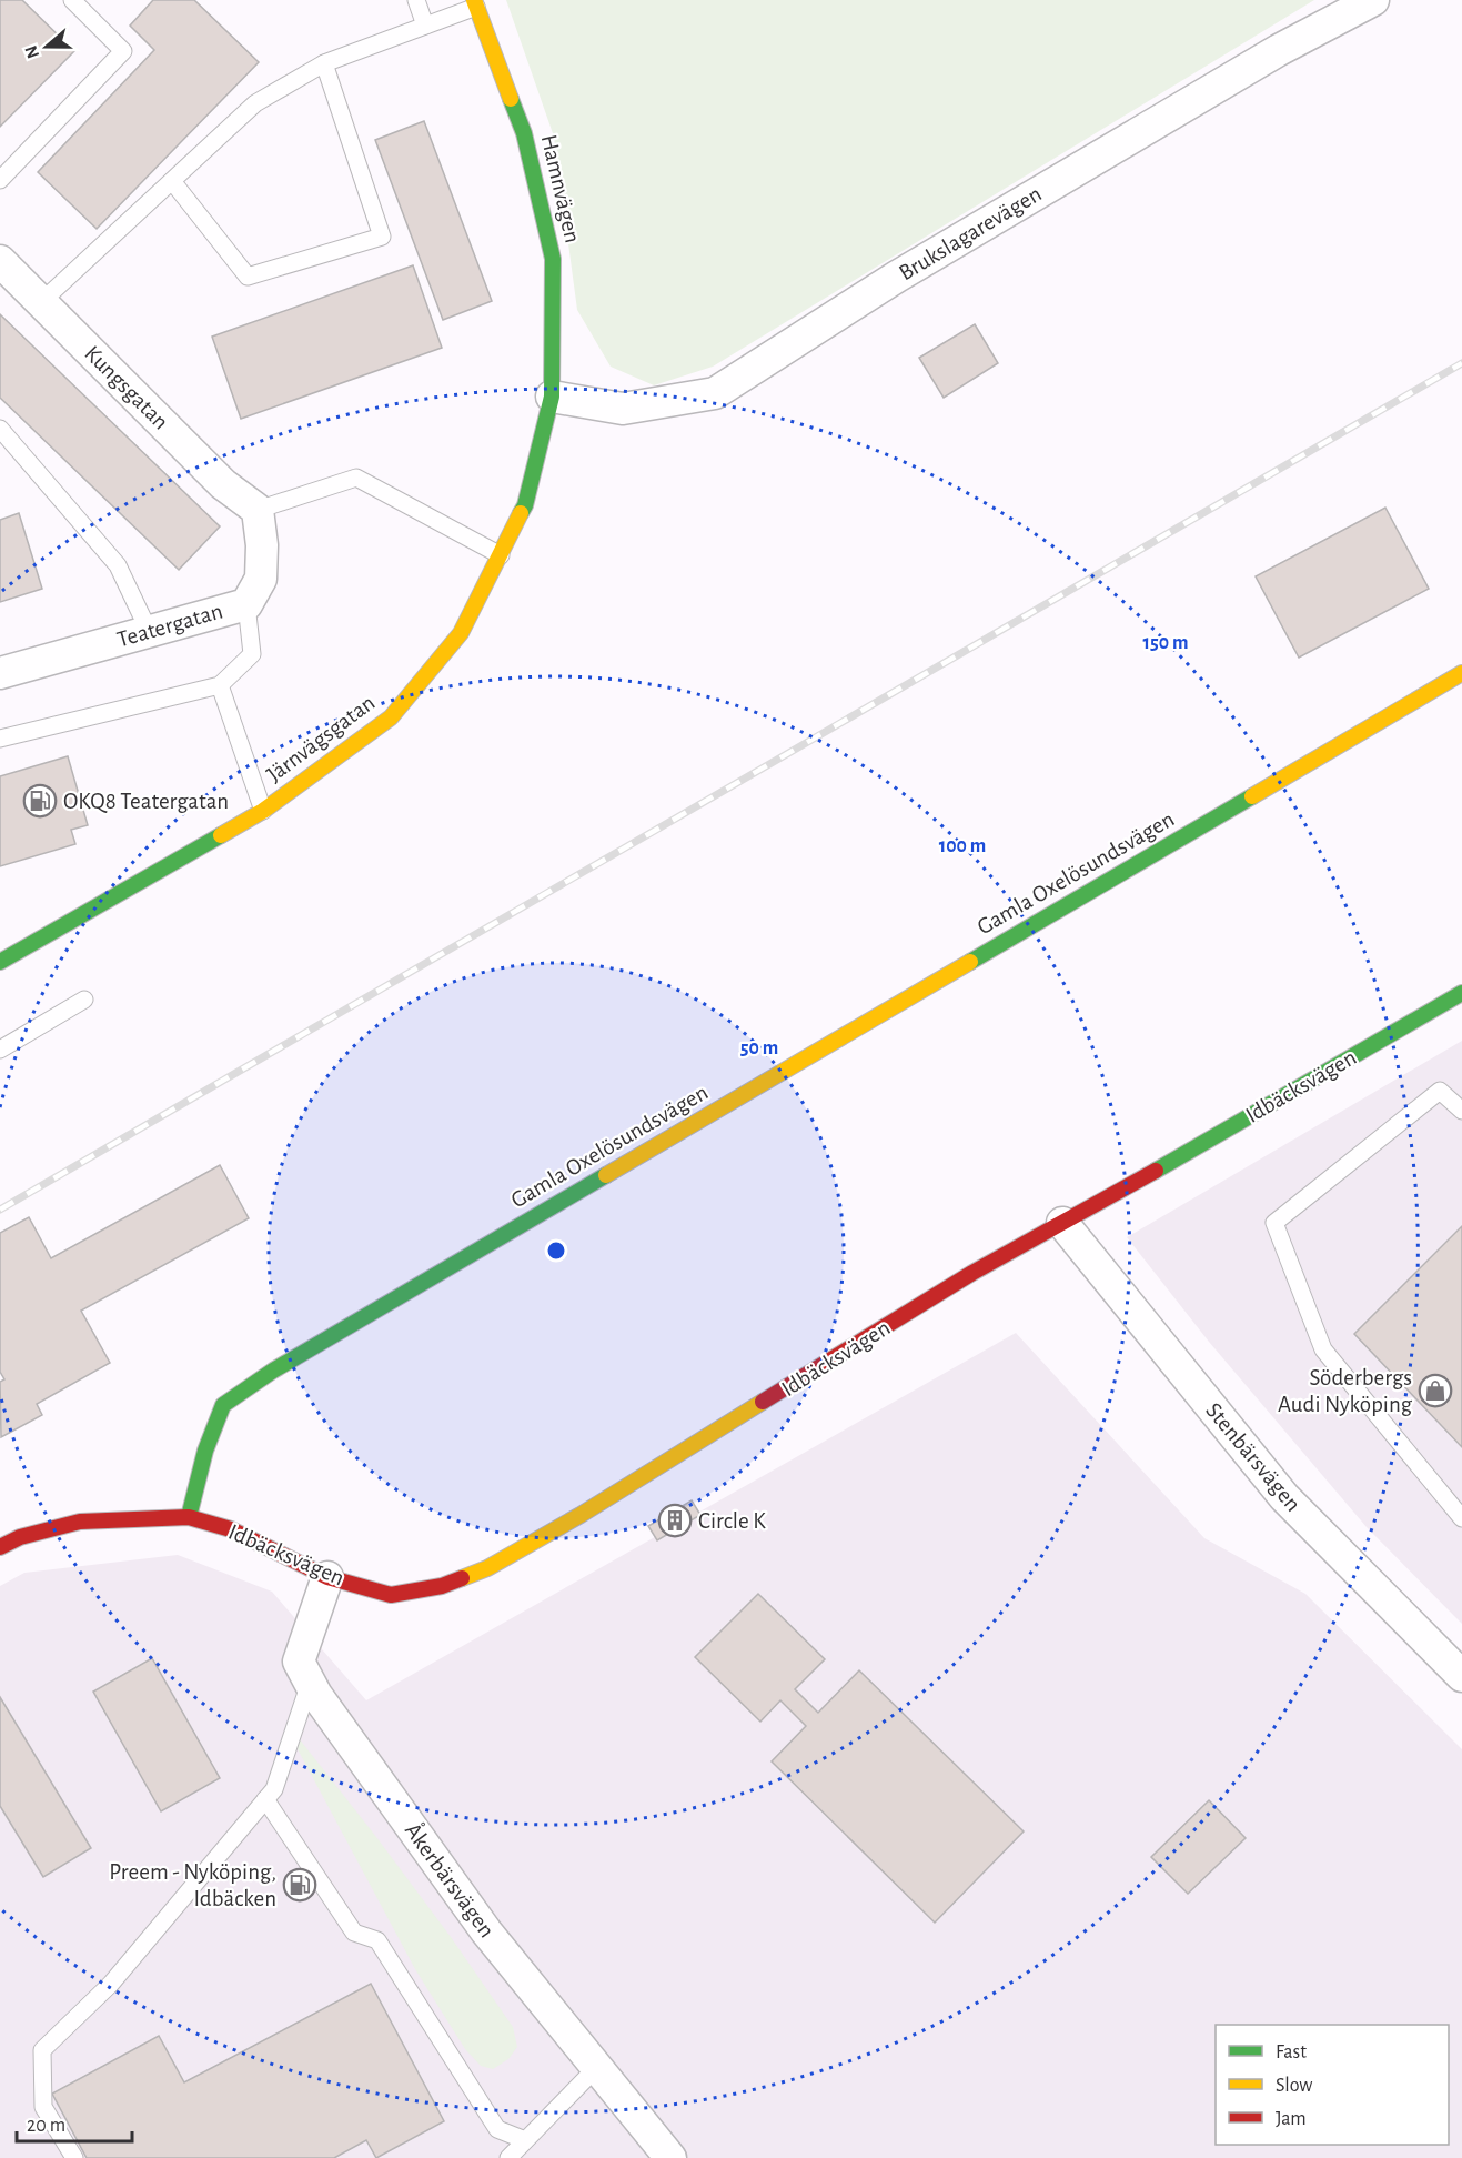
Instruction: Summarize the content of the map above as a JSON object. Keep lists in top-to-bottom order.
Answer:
{
  "streets": {
    "street": [
      "Hamnvägen",
      "Brukslagarevägen",
      "Kungsgatan",
      "Teatergatan",
      "Järnvägsgatan",
      "Gamla Oxelösundsvägen",
      "Idbäcksvägen",
      "Stenbärsvägen",
      "Åkerbärsvägen"
    ]
  },
  "crossings": [
    ["Hamnvägen", "Brukslagarevägen"],
    ["Hamnvägen", "Järnvägsgatan"],
    ["Brukslagarevägen", "Järnvägsgatan"],
    ["Kungsgatan", "Teatergatan"],
    ["Gamla Oxelösundsvägen", "Idbäcksvägen"],
    ["Idbäcksvägen", "Stenbärsvägen"],
    ["Idbäcksvägen", "Åkerbärsvägen"]
  ],
  "places": {
    "fuel station": ["OKQ8 Teatergatan", "Preem - Nyköping, Idbäcken"],
    "shop": ["Söderbergs Audi Nyköping"],
    "building": ["Circle K"]
  },
  "legend": ["Fast", "Slow", "Jam"],
  "scale_bar": "20 m",
  "north": "left",
  "rings": ["150 m", "100 m", "50 m"]
}
